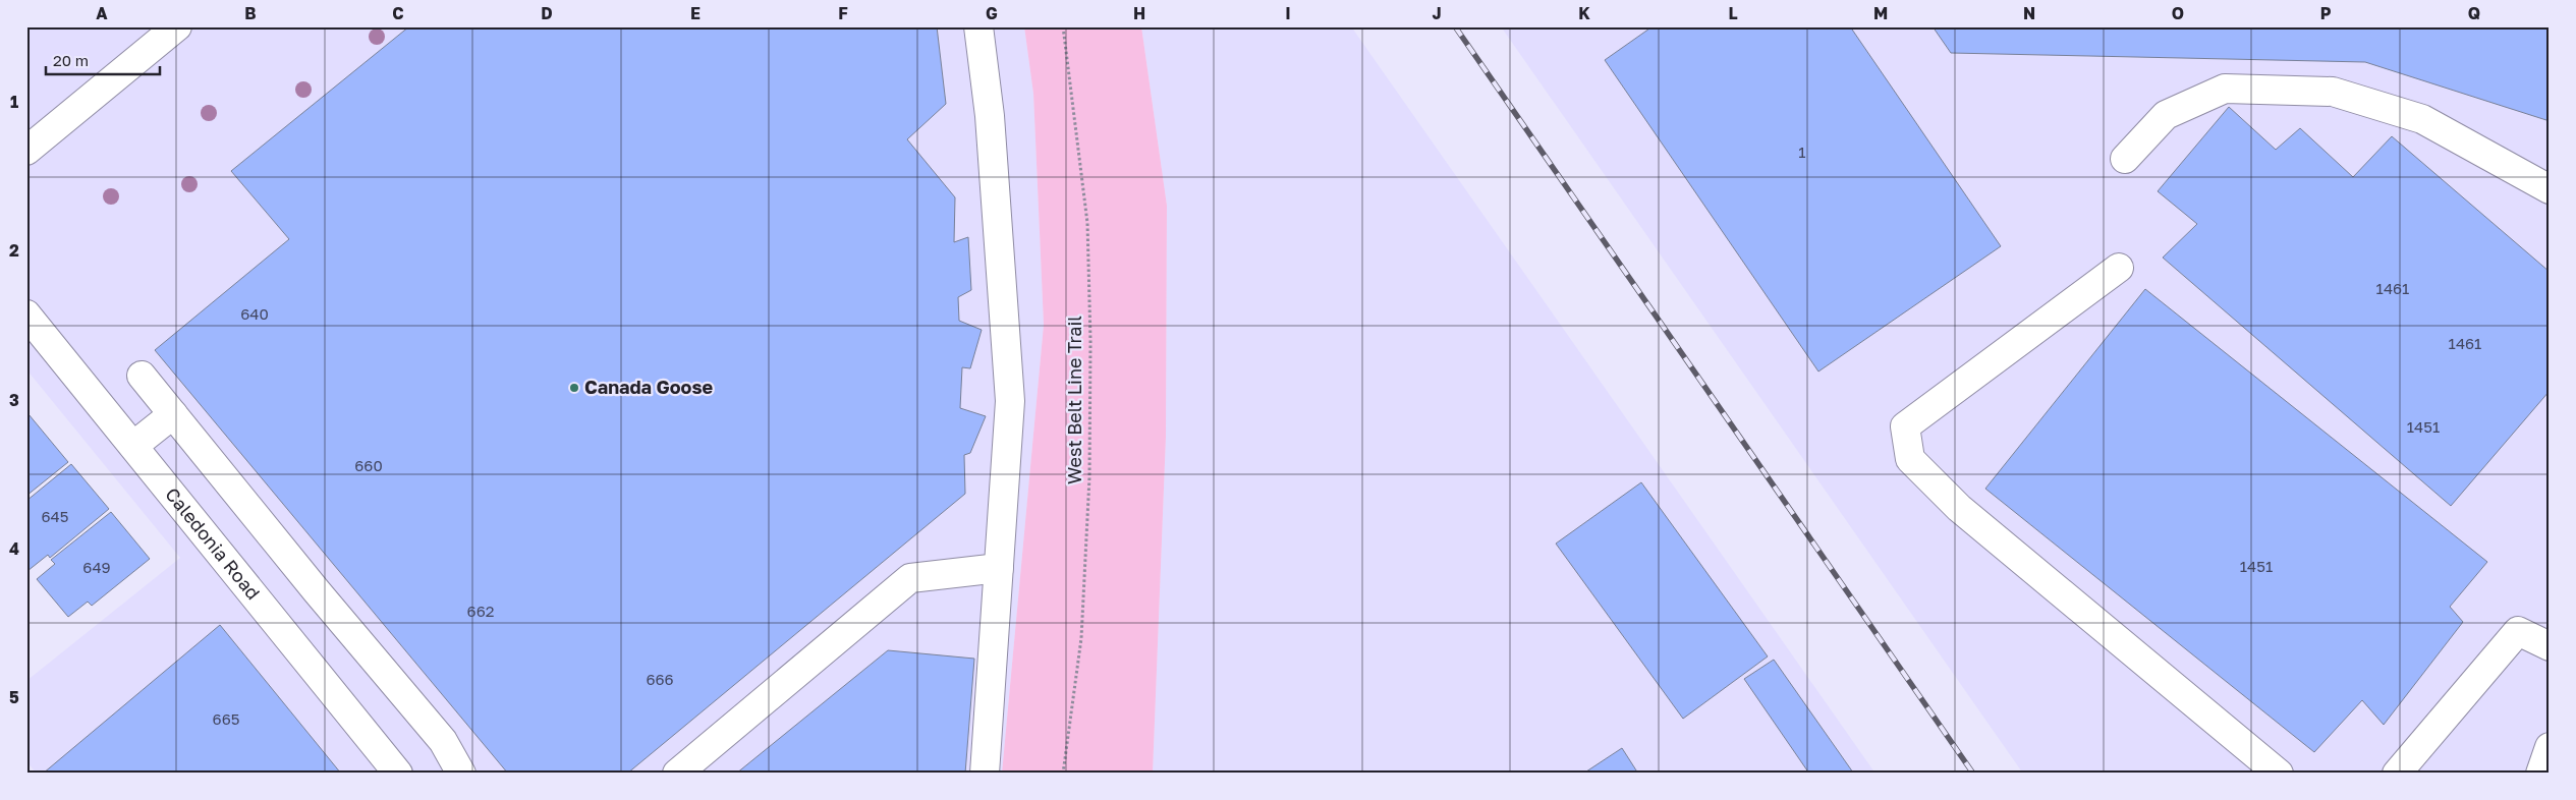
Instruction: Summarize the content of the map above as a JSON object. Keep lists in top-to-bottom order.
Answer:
{
  "streets": {
    "street": ["Caledonia Road"],
    "path": ["West Belt Line Trail"]
  },
  "places": ["Canada Goose"],
  "house_numbers": [
    "1",
    "1461",
    "640",
    "1461",
    "1451",
    "660",
    "645",
    "1451",
    "649",
    "662",
    "666",
    "665"
  ],
  "scale_bar": "20 m",
  "grid": {
    "columns": [
      "A",
      "B",
      "C",
      "D",
      "E",
      "F",
      "G",
      "H",
      "I",
      "J",
      "K",
      "L",
      "M",
      "N",
      "O",
      "P",
      "Q"
    ],
    "rows": [
      "1",
      "2",
      "3",
      "4",
      "5"
    ]
  }
}
